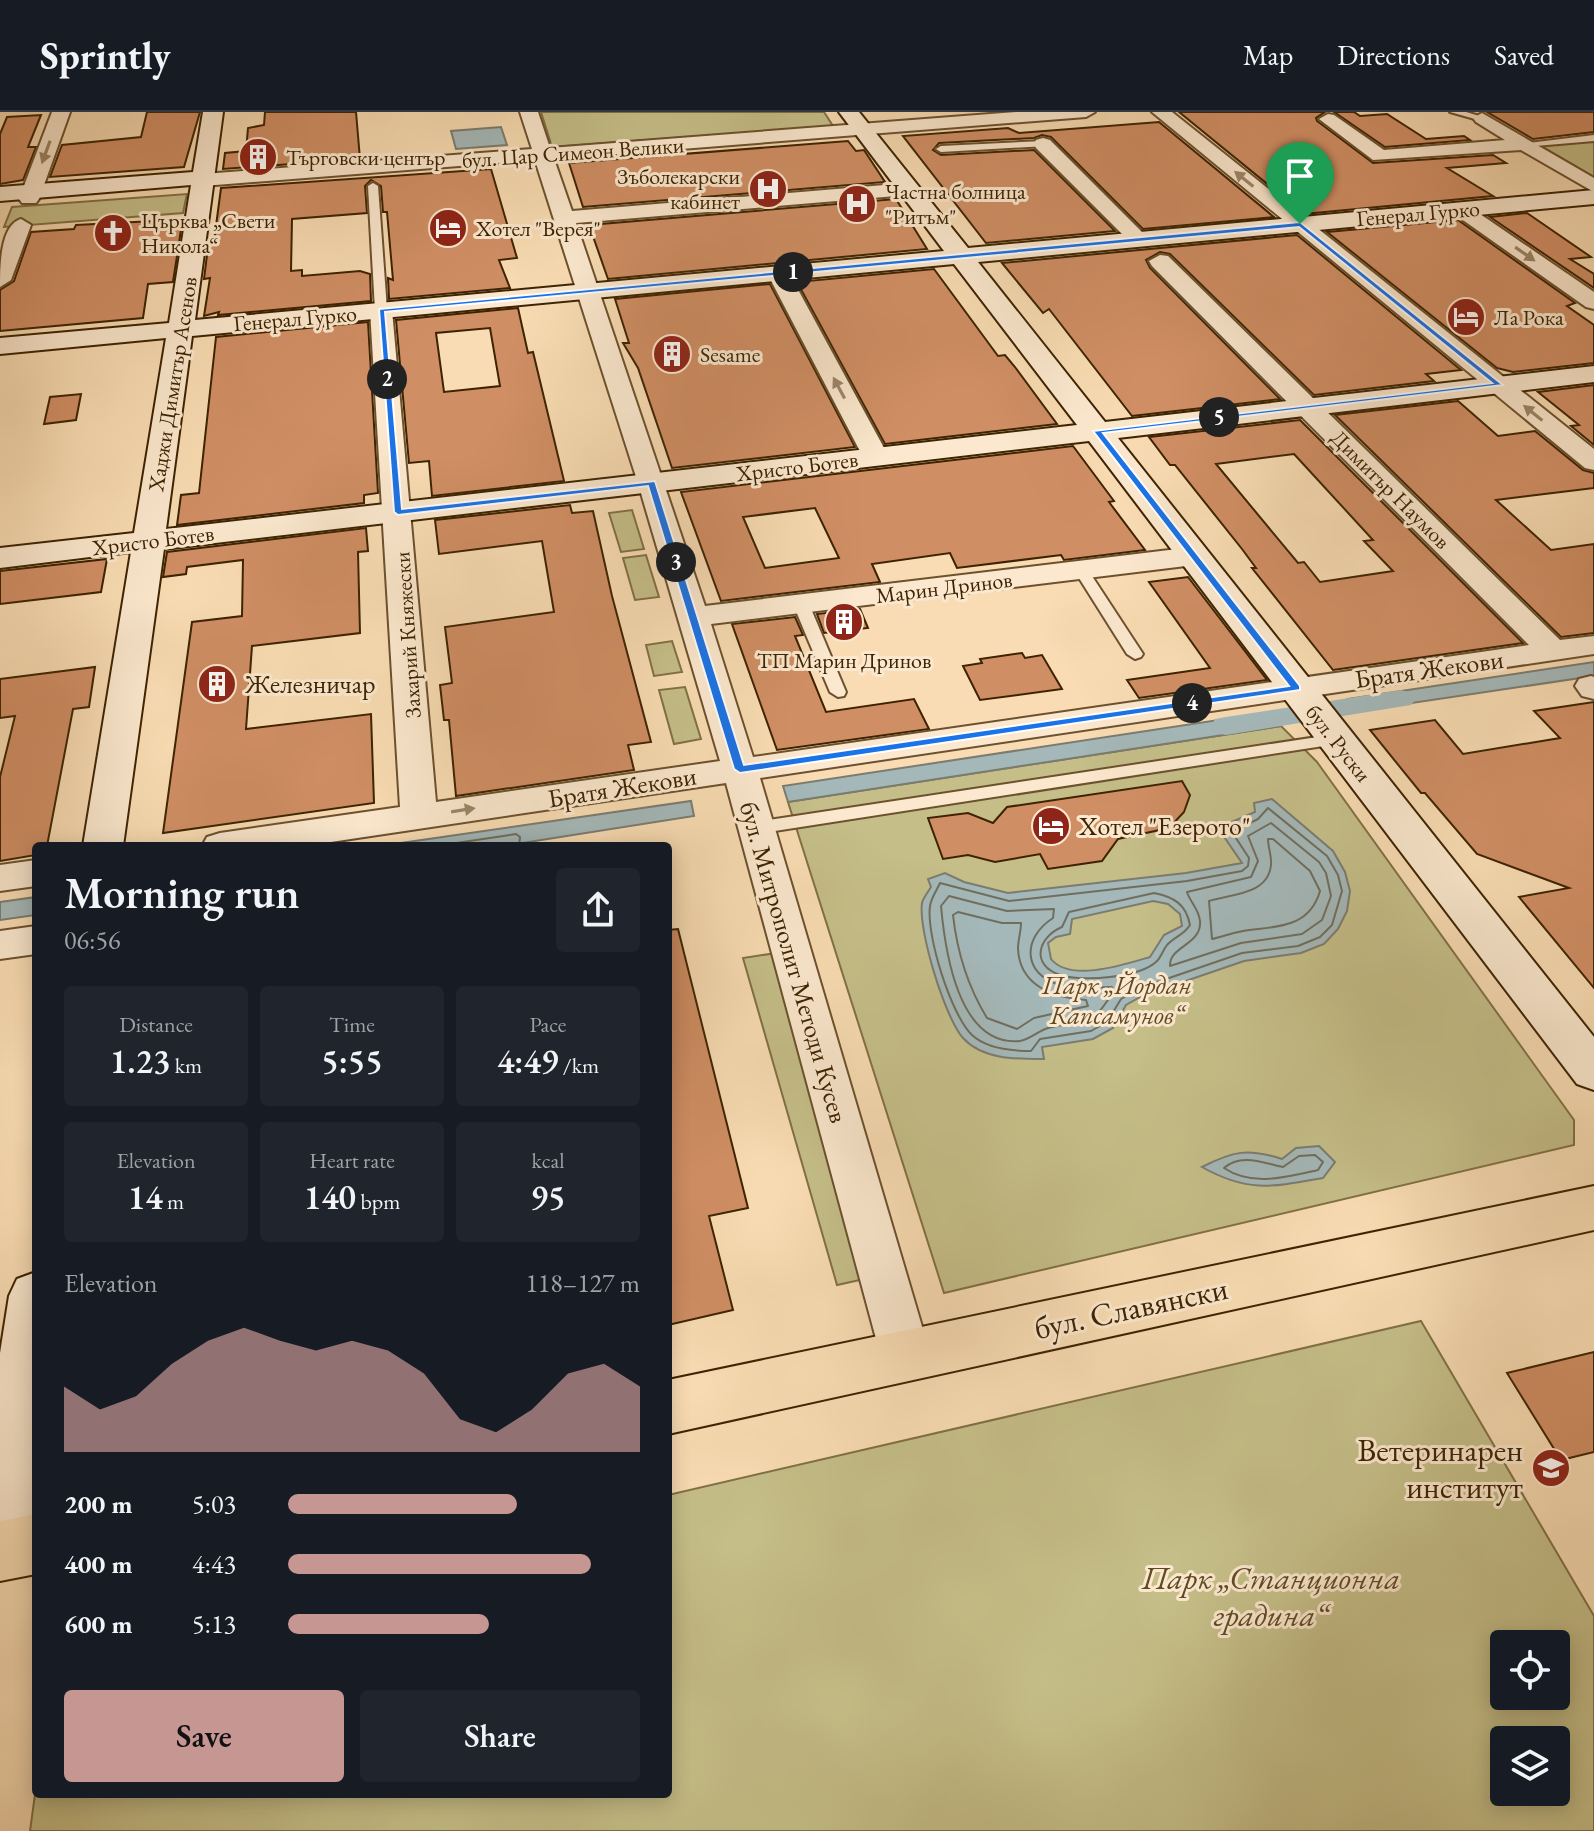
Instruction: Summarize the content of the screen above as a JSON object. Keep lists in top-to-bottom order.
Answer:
{
  "streets": {
    "main road": ["бул. Славянски"],
    "street": [
      "бул. Цар Симеон Велики",
      "Генерал Гурко",
      "Хаджи Димитър Асенов",
      "Христо Ботев",
      "Димитър Наумов",
      "Марин Дринов",
      "Захарий Княжески",
      "Братя Жекови",
      "бул. Руски",
      "бул. Митрополит Методи Кусев"
    ]
  },
  "crossings": [
    ["бул. Цар Симеон Велики", "Хаджи Димитър Асенов"],
    ["бул. Цар Симеон Велики", "бул. Руски"],
    ["бул. Цар Симеон Велики", "бул. Митрополит Методи Кусев"],
    ["Генерал Гурко", "Хаджи Димитър Асенов"],
    ["Генерал Гурко", "Захарий Княжески"],
    ["Генерал Гурко", "бул. Руски"],
    ["Генерал Гурко", "бул. Митрополит Методи Кусев"],
    ["Хаджи Димитър Асенов", "Христо Ботев"],
    ["Христо Ботев", "Димитър Наумов"],
    ["Христо Ботев", "Захарий Княжески"],
    ["Христо Ботев", "бул. Руски"],
    ["Христо Ботев", "бул. Митрополит Методи Кусев"],
    ["Димитър Наумов", "Братя Жекови"],
    ["Марин Дринов", "бул. Руски"],
    ["Марин Дринов", "бул. Митрополит Методи Кусев"],
    ["Захарий Княжески", "Братя Жекови"],
    ["Братя Жекови", "бул. Руски"],
    ["Братя Жекови", "бул. Митрополит Методи Кусев"],
    ["бул. Митрополит Методи Кусев", "бул. Славянски"]
  ],
  "parks": ["Парк „Йордан Капсамунов“", "Парк „Станционна градина“"],
  "places": {
    "building": [
      "Търговски център",
      "Sesame",
      "ТП Марин Дринов",
      "Железничар"
    ],
    "hospital": ["Зъболекарски кабинет", "Частна болница \"Ритъм\""],
    "hotel": ["Хотел \"Верея\"", "Ла Рока", "Хотел \"Езерото\""],
    "church": ["Църква „Свети Никола“"],
    "school or university": ["Ветеринарен институт"]
  },
  "page": {
    "header": "Sprintly",
    "nav": ["Map", "Directions", "Saved"],
    "pins": [
      "1",
      "2",
      "5",
      "3",
      "4"
    ],
    "heading": ["Morning run", "06:56"],
    "stats": [
      ["Distance", "1.23 km"],
      ["Time", "5:55"],
      ["Pace", "4:49 /km"],
      ["Elevation", "14 m"],
      ["Heart rate", "140 bpm"],
      ["kcal", "95"]
    ],
    "chart": ["Elevation", "118–127 m"],
    "list": [
      {
        "name": "200 m",
        "note": "5:03"
      },
      {
        "name": "400 m",
        "note": "4:43"
      },
      {
        "name": "600 m",
        "note": "5:13"
      }
    ],
    "buttons": ["Save", "Share"]
  }
}
